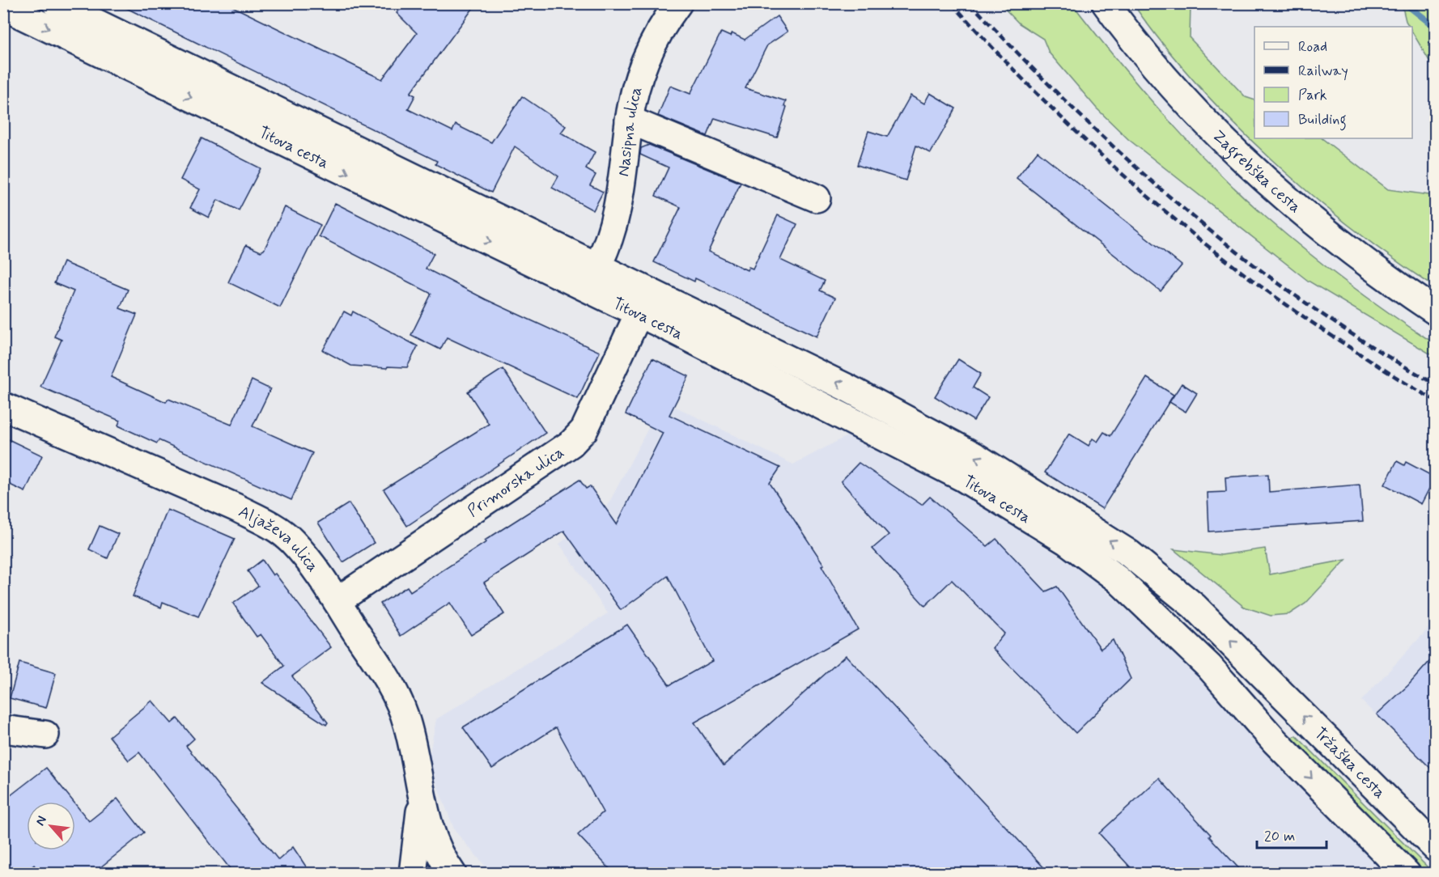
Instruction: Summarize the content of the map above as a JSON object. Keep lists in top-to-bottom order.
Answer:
{
  "streets": {
    "main road": [
      "Nasipna ulica",
      "Titova cesta",
      "Zagrebška cesta",
      "Primorska ulica",
      "Aljaževa ulica",
      "Tržaška cesta"
    ]
  },
  "crossings": [
    ["Nasipna ulica", "Titova cesta"],
    ["Titova cesta", "Primorska ulica"],
    ["Titova cesta", "Tržaška cesta"],
    ["Primorska ulica", "Aljaževa ulica"]
  ],
  "one_way": ["Tržaška cesta"],
  "legend": [
    "Road",
    "Railway",
    "Park",
    "Building"
  ],
  "scale_bar": "20 m",
  "north": "top left"
}
